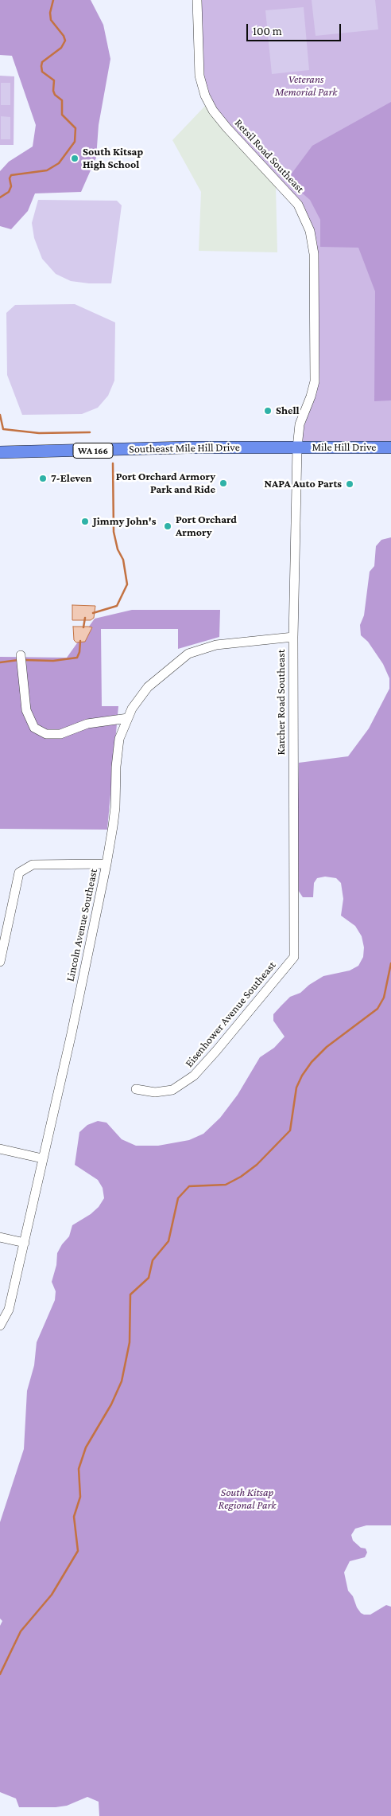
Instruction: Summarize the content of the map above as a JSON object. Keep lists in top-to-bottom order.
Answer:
{
  "streets": {
    "main road": ["Mile Hill Drive", "Southeast Mile Hill Drive", "WA 166"],
    "street": [
      "Retsil Road Southeast",
      "Karcher Road Southeast",
      "Lincoln Avenue Southeast",
      "Eisenhower Avenue Southeast"
    ]
  },
  "crossings": [
    ["Retsil Road Southeast", "Mile Hill Drive"],
    ["Retsil Road Southeast", "Southeast Mile Hill Drive"],
    ["Retsil Road Southeast", "Karcher Road Southeast"],
    ["Mile Hill Drive", "Southeast Mile Hill Drive"],
    ["Mile Hill Drive", "Karcher Road Southeast"],
    ["Southeast Mile Hill Drive", "Karcher Road Southeast"],
    ["Karcher Road Southeast", "Lincoln Avenue Southeast"],
    ["Karcher Road Southeast", "Eisenhower Avenue Southeast"]
  ],
  "parks": ["Veterans Memorial Park", "South Kitsap Regional Park"],
  "places": [
    "South Kitsap High School",
    "Shell",
    "7-Eleven",
    "Port Orchard Armory Park and Ride",
    "NAPA Auto Parts",
    "Jimmy John's",
    "Port Orchard Armory"
  ],
  "scale_bar": "100 m"
}
